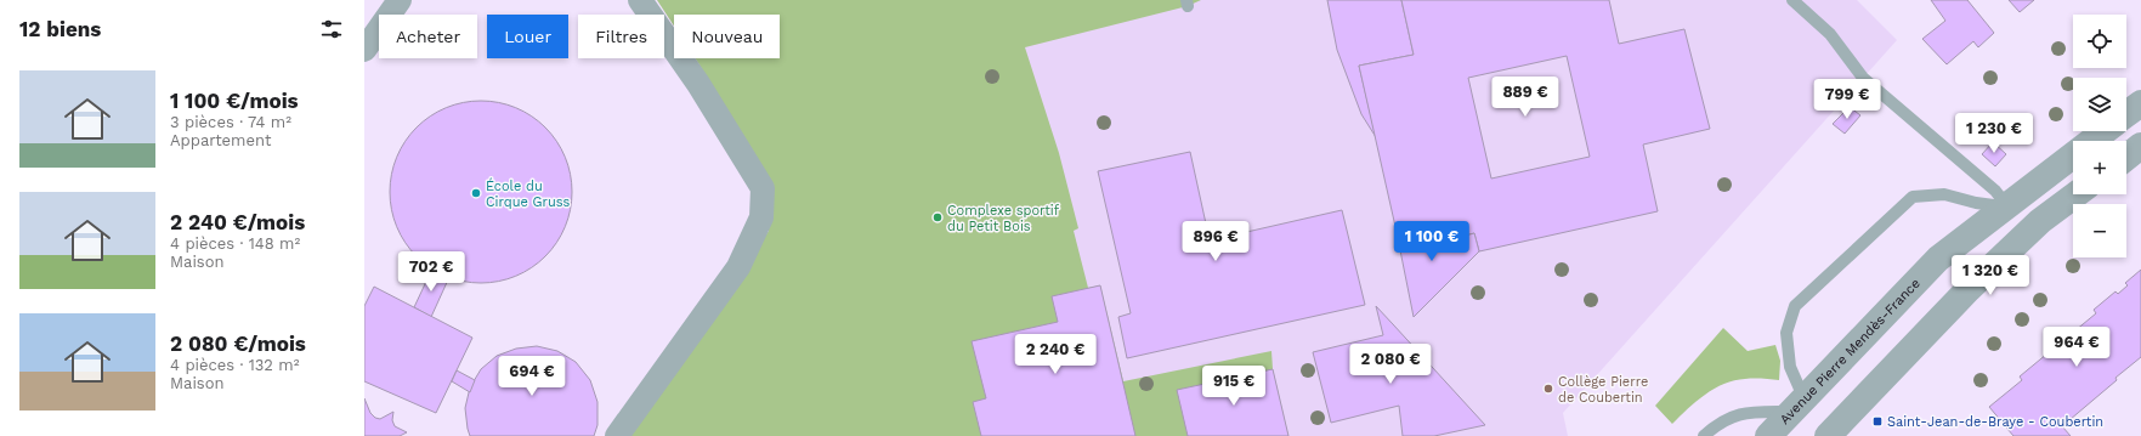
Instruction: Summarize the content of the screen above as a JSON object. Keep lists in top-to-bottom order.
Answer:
{
  "streets": {
    "street": ["Avenue Pierre Mendès-France"]
  },
  "places": {
    "other": ["École du Cirque Gruss", "Complexe sportif du Petit Bois", "Collège Pierre de Coubertin"],
    "transit": ["Saint-Jean-de-Braye - Coubertin"]
  },
  "page": {
    "heading": "12 biens",
    "map_buttons": ["+", "−"],
    "chip": [
      "Acheter",
      "Louer",
      "Filtres",
      "Nouveau"
    ],
    "list": [
      {
        "name": "1 100 €/mois",
        "note": "3 pièces · 74 m² · Appartement"
      },
      {
        "name": "2 240 €/mois",
        "note": "4 pièces · 148 m² · Maison"
      },
      {
        "name": "2 080 €/mois",
        "note": "4 pièces · 132 m² · Maison"
      }
    ],
    "price": [
      "889 €",
      "799 €",
      "1 230 €",
      "896 €",
      "1 100 €",
      "702 €",
      "1 320 €",
      "964 €",
      "2 240 €",
      "2 080 €",
      "694 €",
      "915 €"
    ]
  }
}
